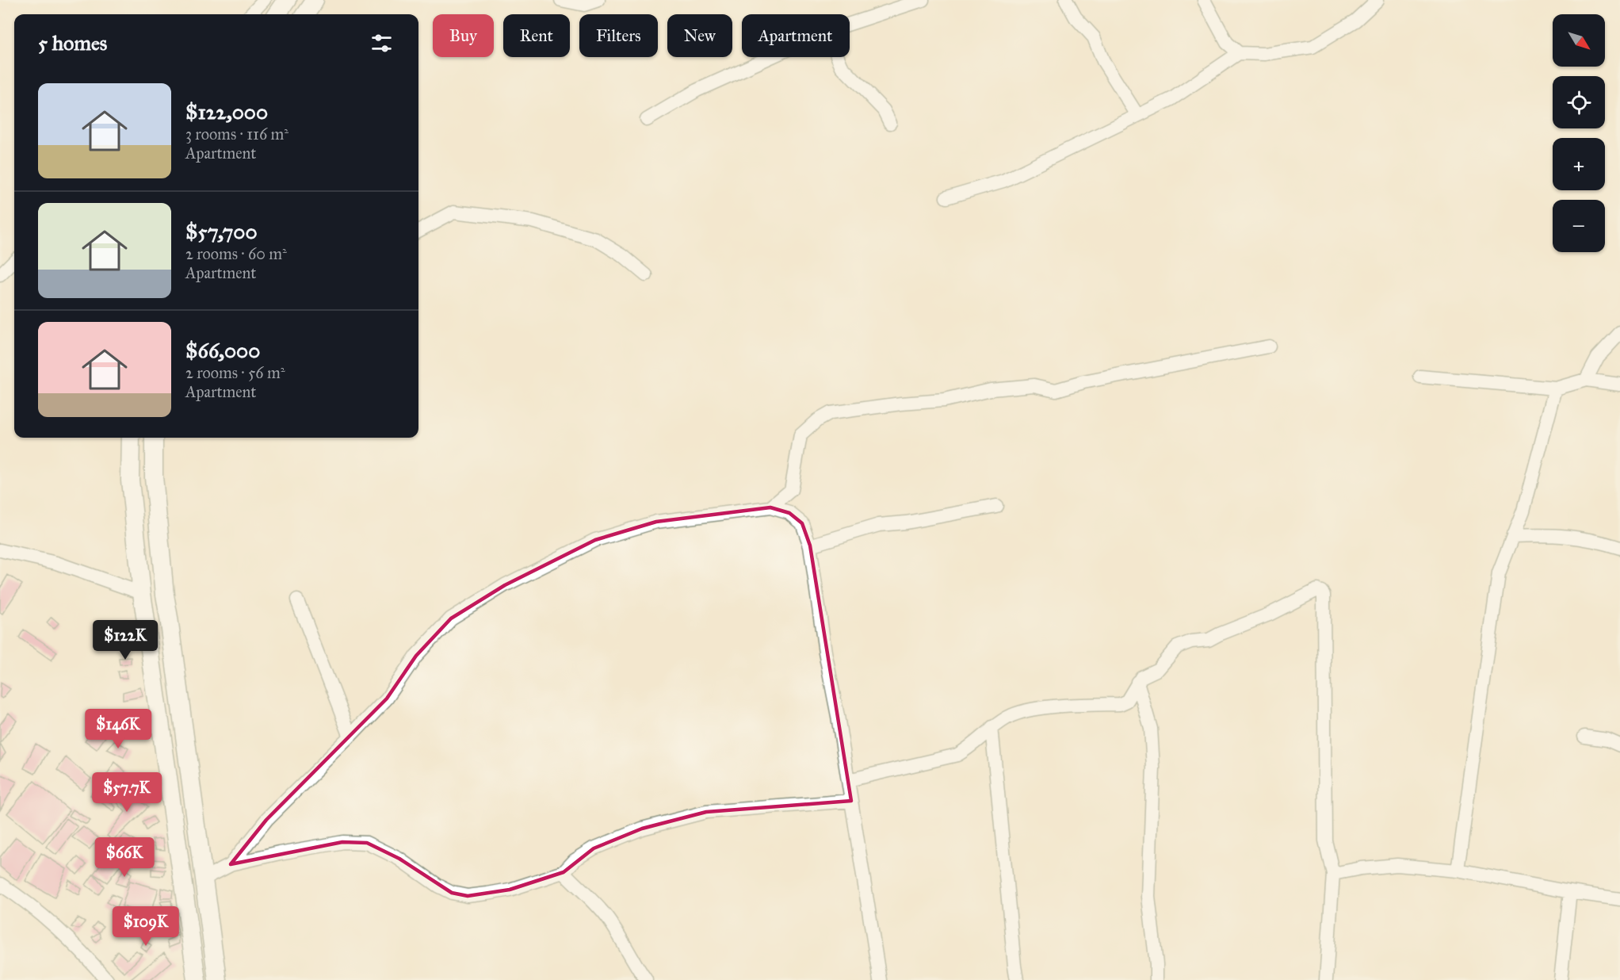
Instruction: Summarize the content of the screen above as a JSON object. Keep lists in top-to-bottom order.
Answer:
{
  "north": "bottom right",
  "page": {
    "map_buttons": ["+", "−"],
    "chip": [
      "Buy",
      "Rent",
      "Filters",
      "New",
      "Apartment"
    ],
    "heading": "5 homes",
    "list": [
      {
        "name": "$122,000",
        "note": "3 rooms · 116 m² · Apartment"
      },
      {
        "name": "$57,700",
        "note": "2 rooms · 60 m² · Apartment"
      },
      {
        "name": "$66,000",
        "note": "2 rooms · 56 m² · Apartment"
      }
    ],
    "price": [
      "$122K",
      "$146K",
      "$57.7K",
      "$66K",
      "$109K"
    ]
  }
}
